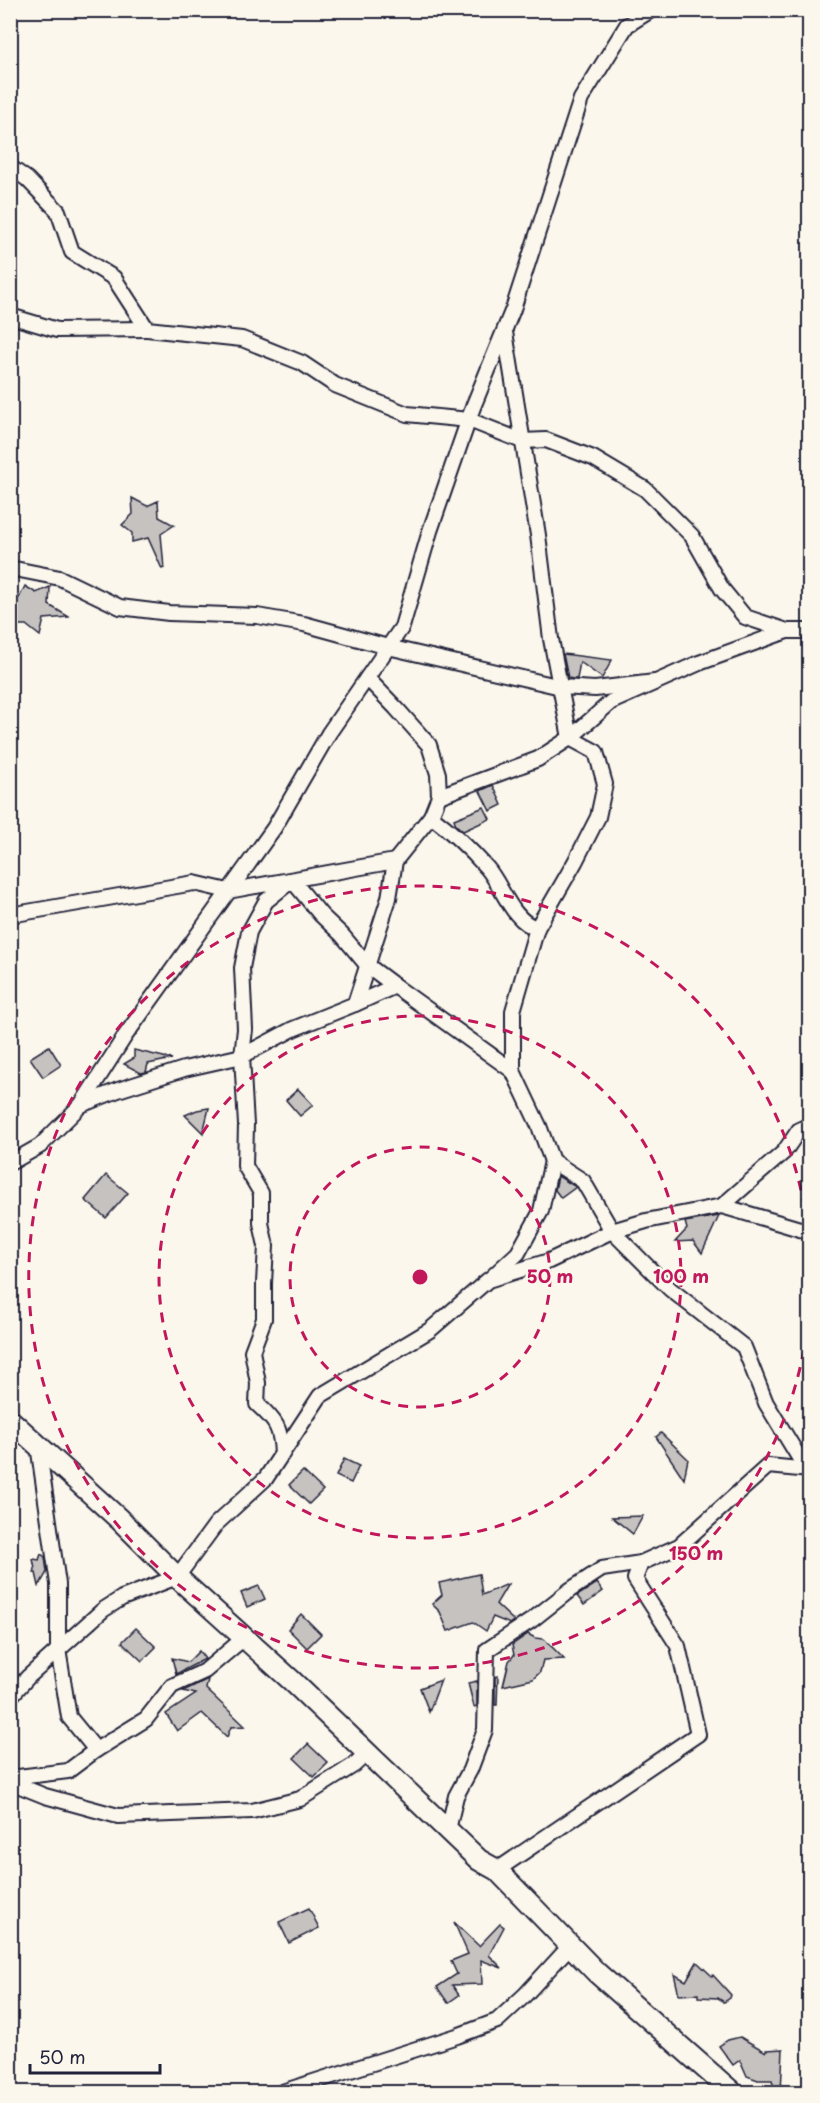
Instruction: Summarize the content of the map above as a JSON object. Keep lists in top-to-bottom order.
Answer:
{
  "scale_bar": "50 m",
  "rings": ["50 m", "100 m", "150 m"]
}
